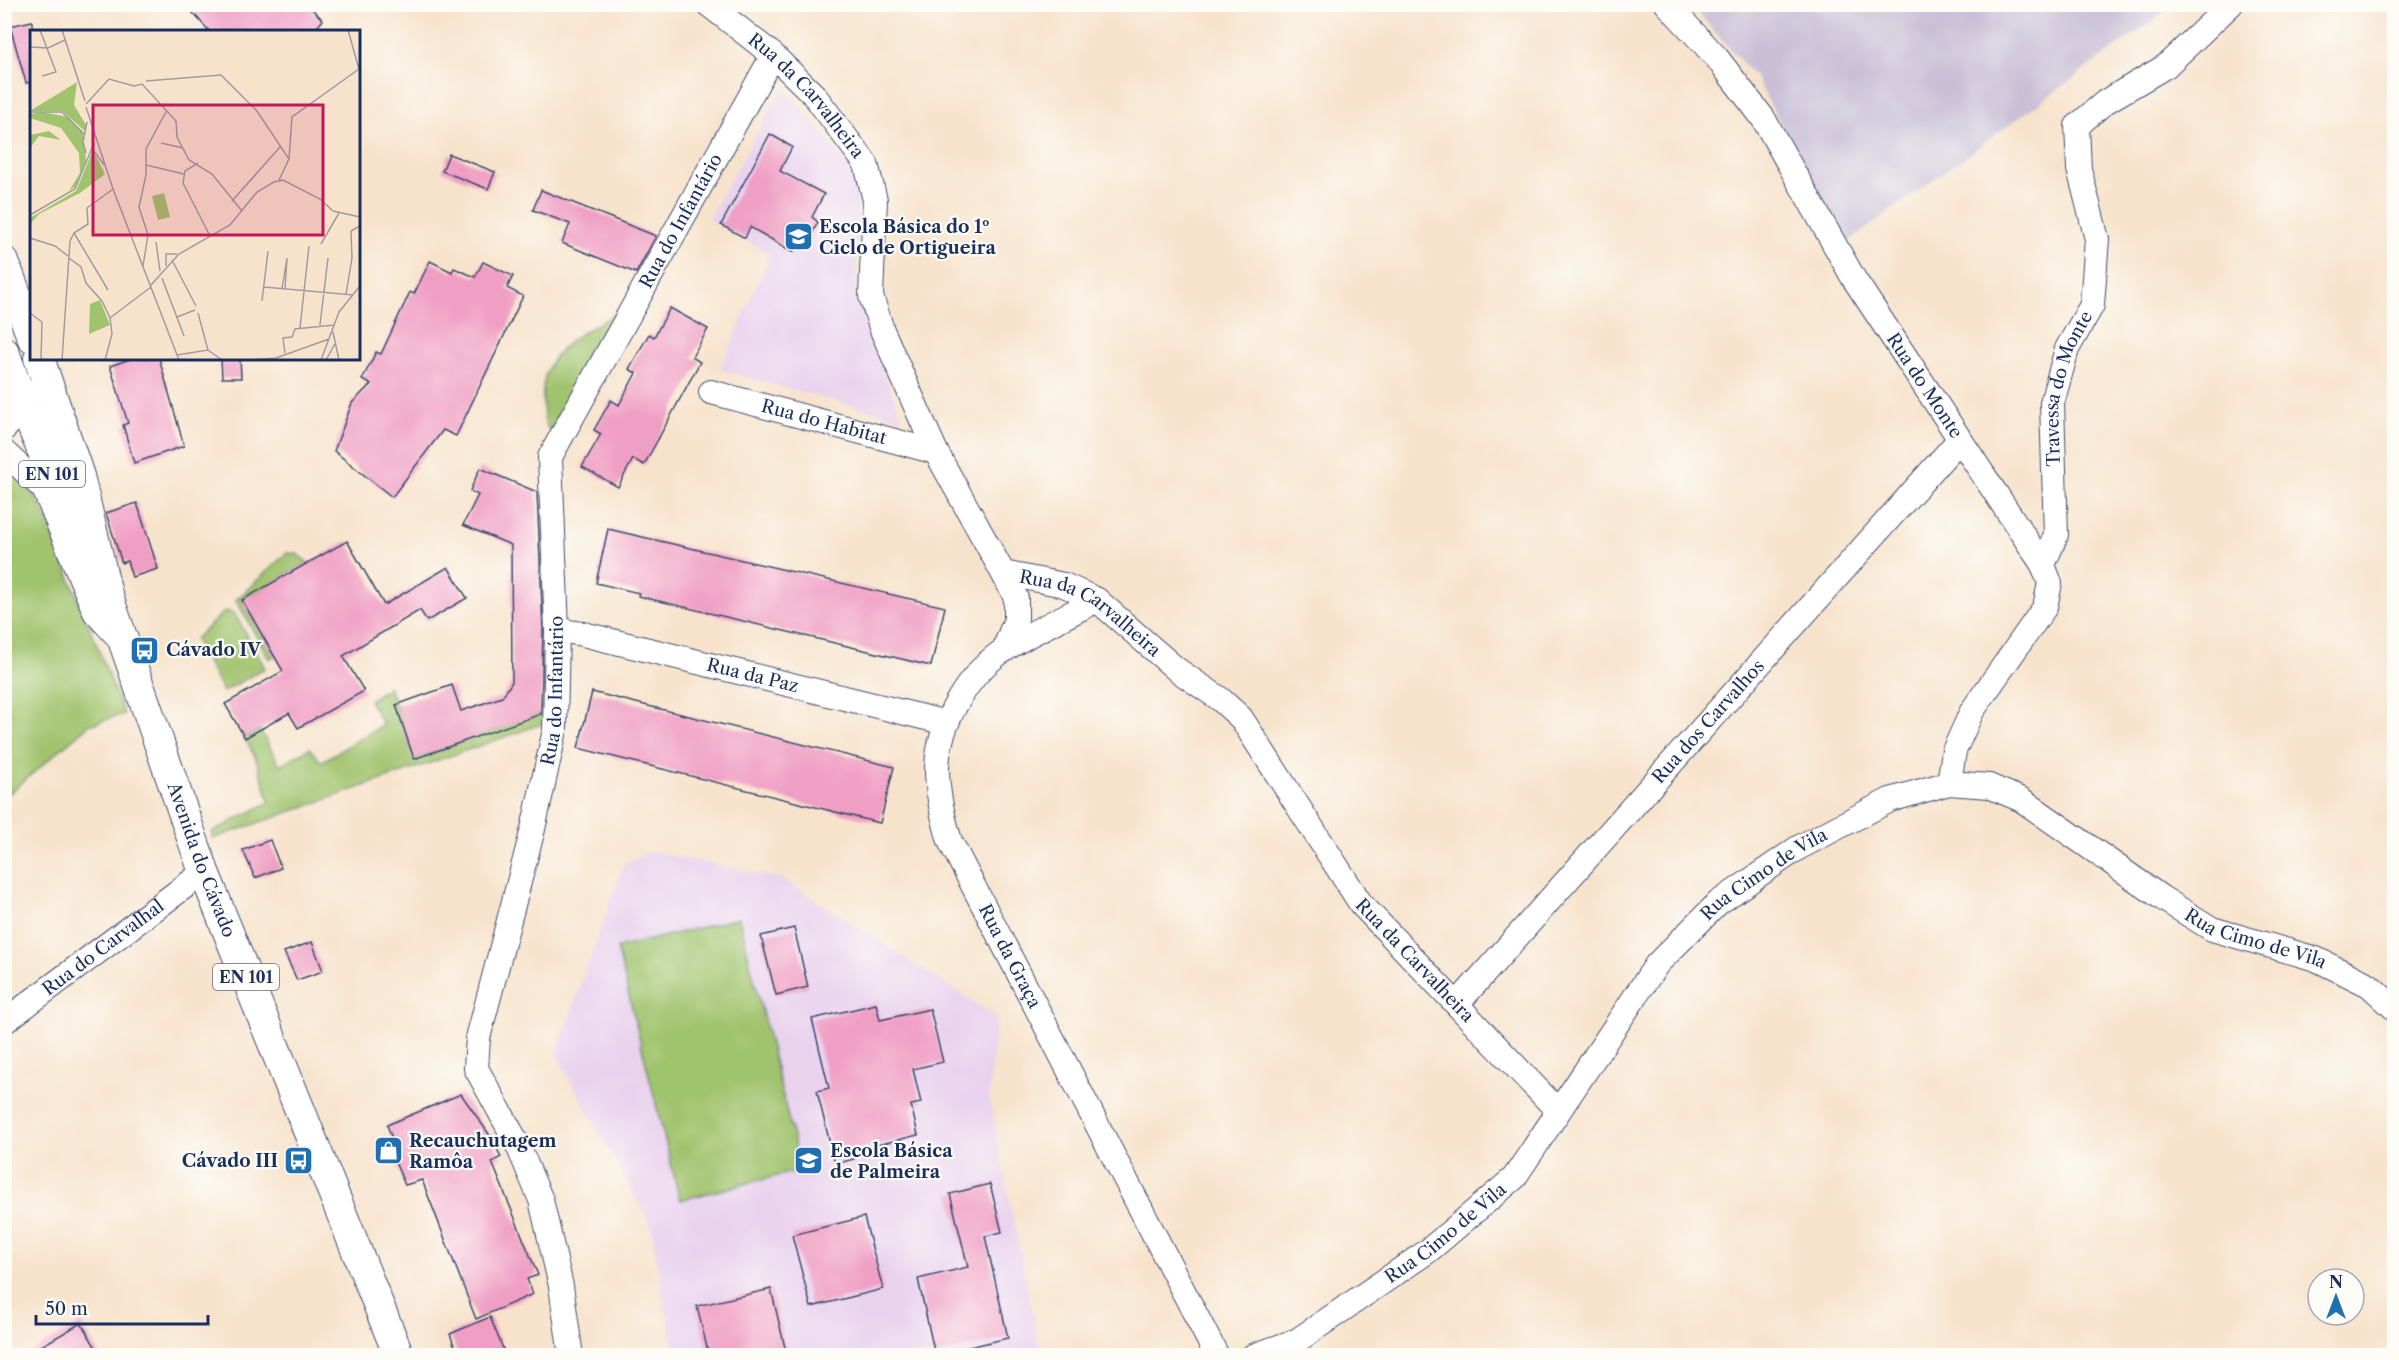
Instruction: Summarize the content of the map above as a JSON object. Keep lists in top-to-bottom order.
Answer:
{
  "streets": {
    "main road": ["EN 101", "Avenida do Cávado"],
    "street": [
      "Rua da Carvalheira",
      "Rua do Infantário",
      "Rua do Monte",
      "Travessa do Monte",
      "Rua do Habitat",
      "Rua da Paz",
      "Rua dos Carvalhos",
      "Rua Cimo de Vila",
      "Rua do Carvalhal",
      "Rua da Graça"
    ]
  },
  "crossings": [
    ["Rua da Carvalheira", "Rua do Infantário"],
    ["Rua da Carvalheira", "Rua do Habitat"],
    ["Rua da Carvalheira", "Rua dos Carvalhos"],
    ["Rua da Carvalheira", "Rua Cimo de Vila"],
    ["Rua da Carvalheira", "Rua da Graça"],
    ["Rua do Infantário", "Rua da Paz"],
    ["Rua do Monte", "Travessa do Monte"],
    ["Rua do Monte", "Rua dos Carvalhos"],
    ["Rua do Monte", "Rua Cimo de Vila"],
    ["Rua da Paz", "Rua da Graça"],
    ["Avenida do Cávado", "Rua do Carvalhal"]
  ],
  "places": {
    "school or university": ["Escola Básica do 1º Ciclo de Ortigueira", "Escola Básica de Palmeira"],
    "bus stop": ["Cávado IV", "Cávado III"],
    "shop": ["Recauchutagem Ramôa"]
  },
  "scale_bar": "50 m",
  "north": "top"
}
